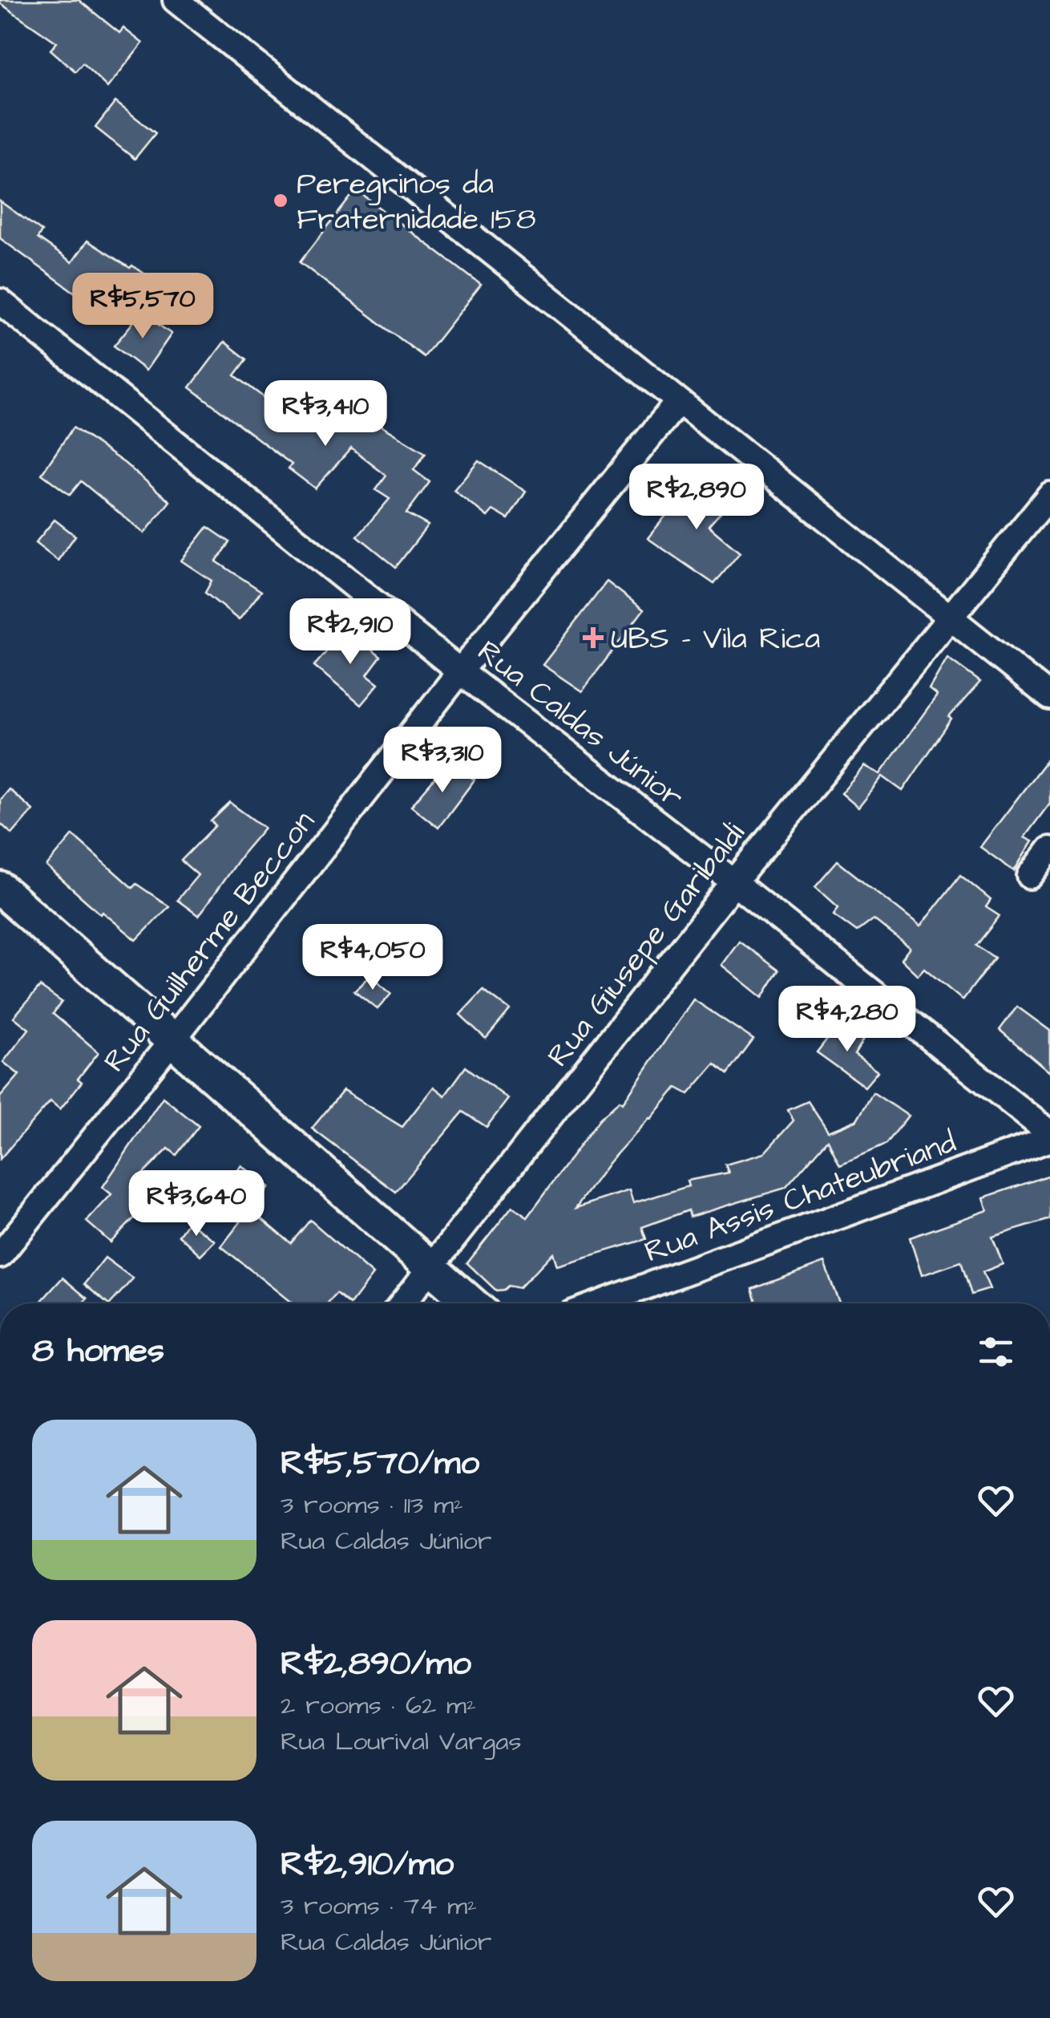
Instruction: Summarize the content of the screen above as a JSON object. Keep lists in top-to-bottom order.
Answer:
{
  "streets": {
    "street": [
      "Rua Caldas Júnior",
      "Rua Guilherme Beccon",
      "Rua Giusepe Garibaldi",
      "Rua Assis Chateubriand"
    ]
  },
  "crossings": [
    ["Rua Caldas Júnior", "Rua Guilherme Beccon"],
    ["Rua Caldas Júnior", "Rua Giusepe Garibaldi"],
    ["Rua Caldas Júnior", "Rua Assis Chateubriand"]
  ],
  "places": {
    "other": ["Peregrinos da Fraternidade 158"],
    "health": ["UBS - Vila Rica"]
  },
  "page": {
    "price": [
      "R$5,570",
      "R$3,410",
      "R$2,890",
      "R$2,910",
      "R$3,310",
      "R$4,050",
      "R$4,280",
      "R$3,640"
    ],
    "heading": "8 homes",
    "list": [
      {
        "name": "R$5,570/mo",
        "note": "3 rooms · 113 m² · Rua Caldas Júnior"
      },
      {
        "name": "R$2,890/mo",
        "note": "2 rooms · 62 m² · Rua Lourival Vargas"
      },
      {
        "name": "R$2,910/mo",
        "note": "3 rooms · 74 m² · Rua Caldas Júnior"
      }
    ]
  }
}
